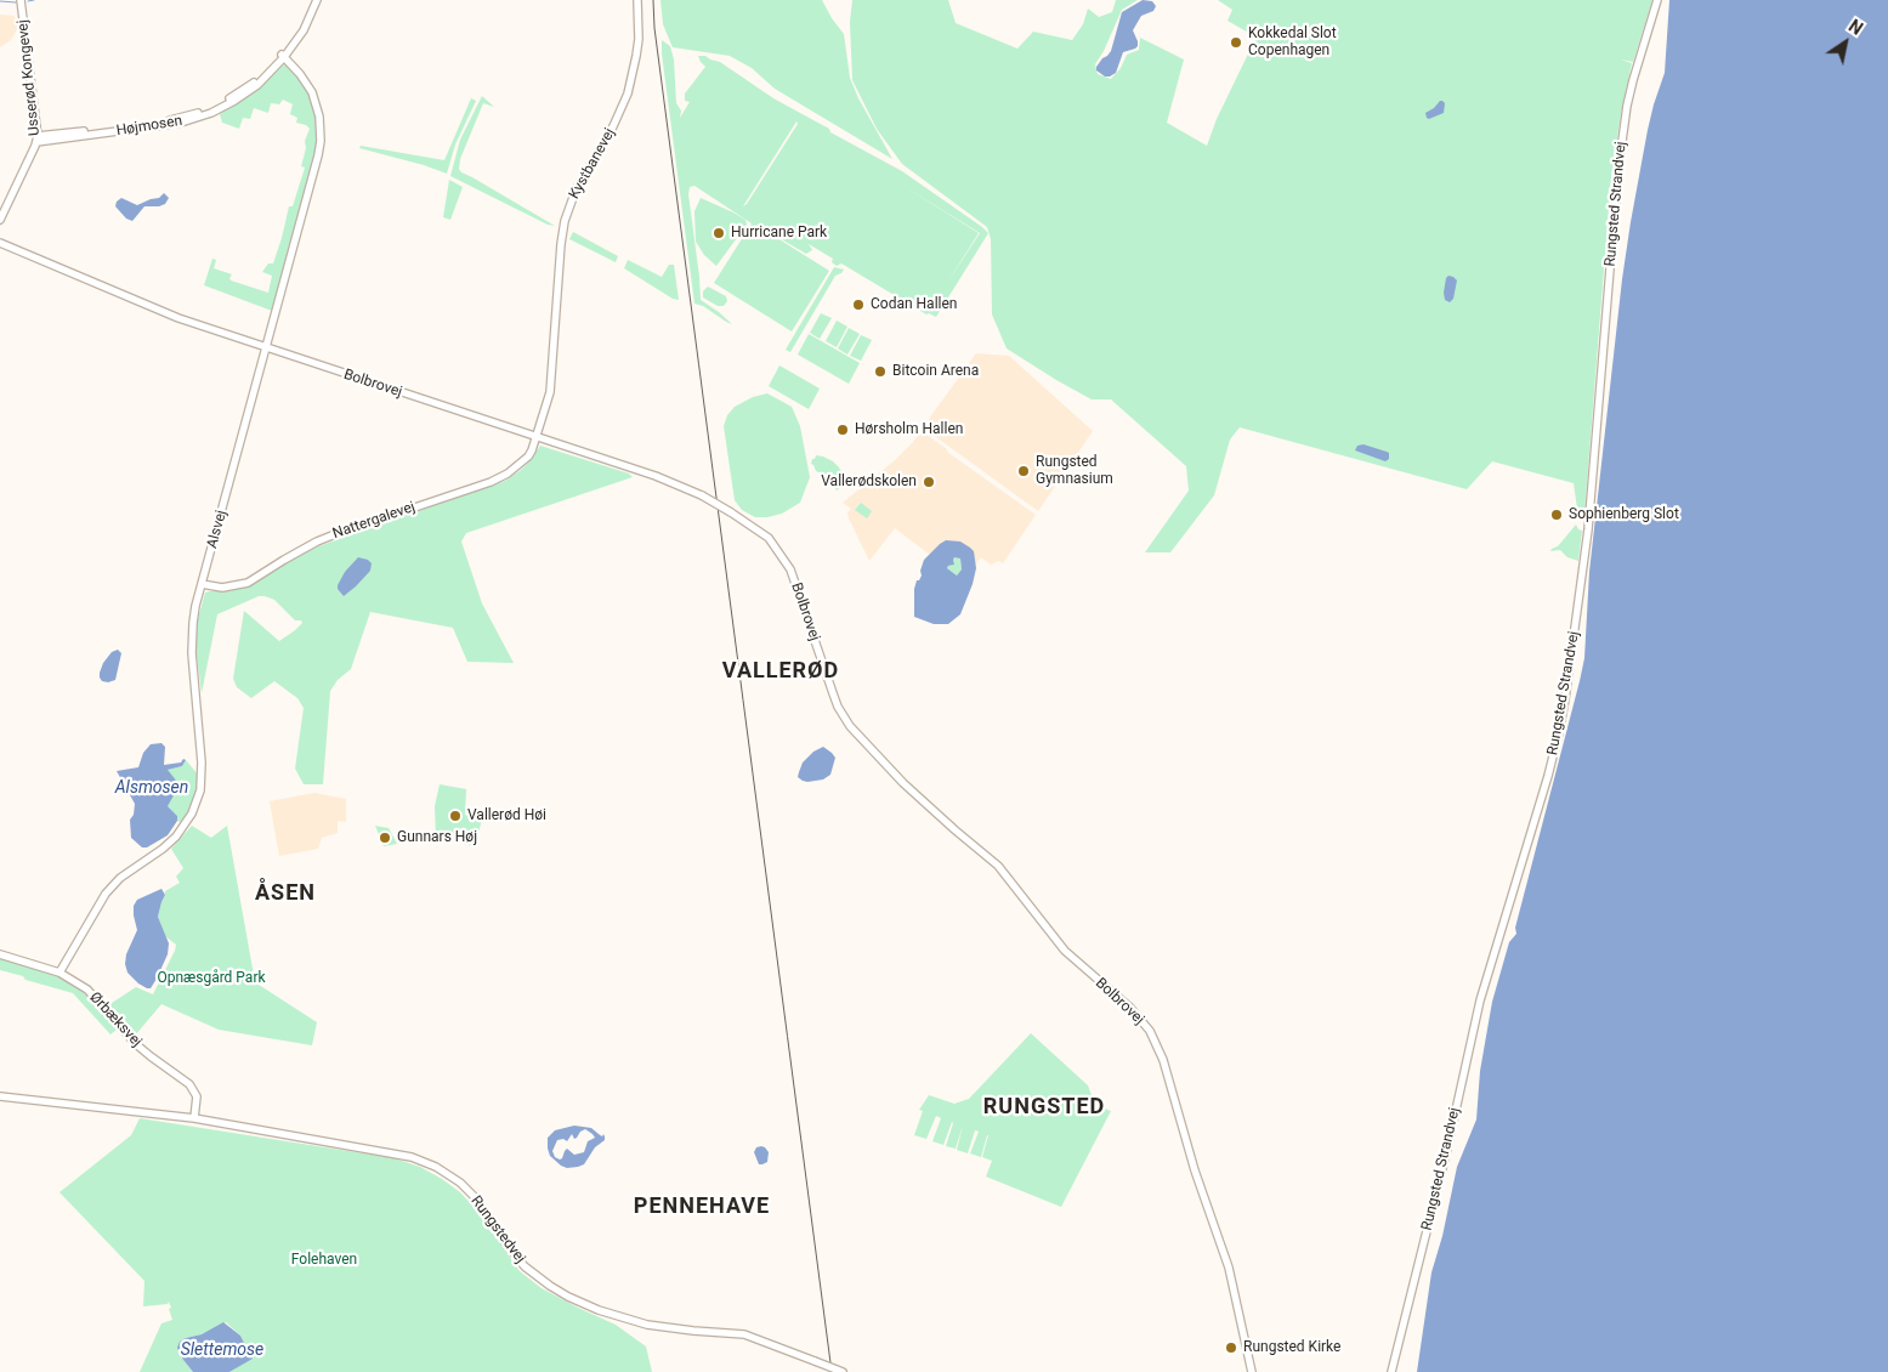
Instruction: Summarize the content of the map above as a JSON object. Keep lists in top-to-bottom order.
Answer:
{
  "streets": {
    "street": [
      "Usserød Kongevej",
      "Højmosen",
      "Kystbanevej",
      "Rungsted Strandvej",
      "Bolbrovej",
      "Nattergalevej",
      "Alsvej",
      "Ørbæksvej",
      "Rungstedvej"
    ]
  },
  "crossings": [
    ["Usserød Kongevej", "Højmosen"],
    ["Højmosen", "Alsvej"],
    ["Kystbanevej", "Bolbrovej"],
    ["Kystbanevej", "Nattergalevej"],
    ["Bolbrovej", "Nattergalevej"],
    ["Bolbrovej", "Alsvej"],
    ["Nattergalevej", "Alsvej"],
    ["Alsvej", "Ørbæksvej"],
    ["Ørbæksvej", "Rungstedvej"]
  ],
  "districts": [
    "VALLERØD",
    "ÅSEN",
    "RUNGSTED",
    "PENNEHAVE"
  ],
  "water": ["Alsmosen", "Slettemose"],
  "parks": ["Opnæsgård Park", "Folehaven"],
  "places": [
    "Kokkedal Slot Copenhagen",
    "Hurricane Park",
    "Codan Hallen",
    "Bitcoin Arena",
    "Hørsholm Hallen",
    "Rungsted Gymnasium",
    "Vallerødskolen",
    "Sophienberg Slot",
    "Vallerød Høi",
    "Gunnars Høj",
    "Rungsted Kirke"
  ],
  "north": "top right"
}
